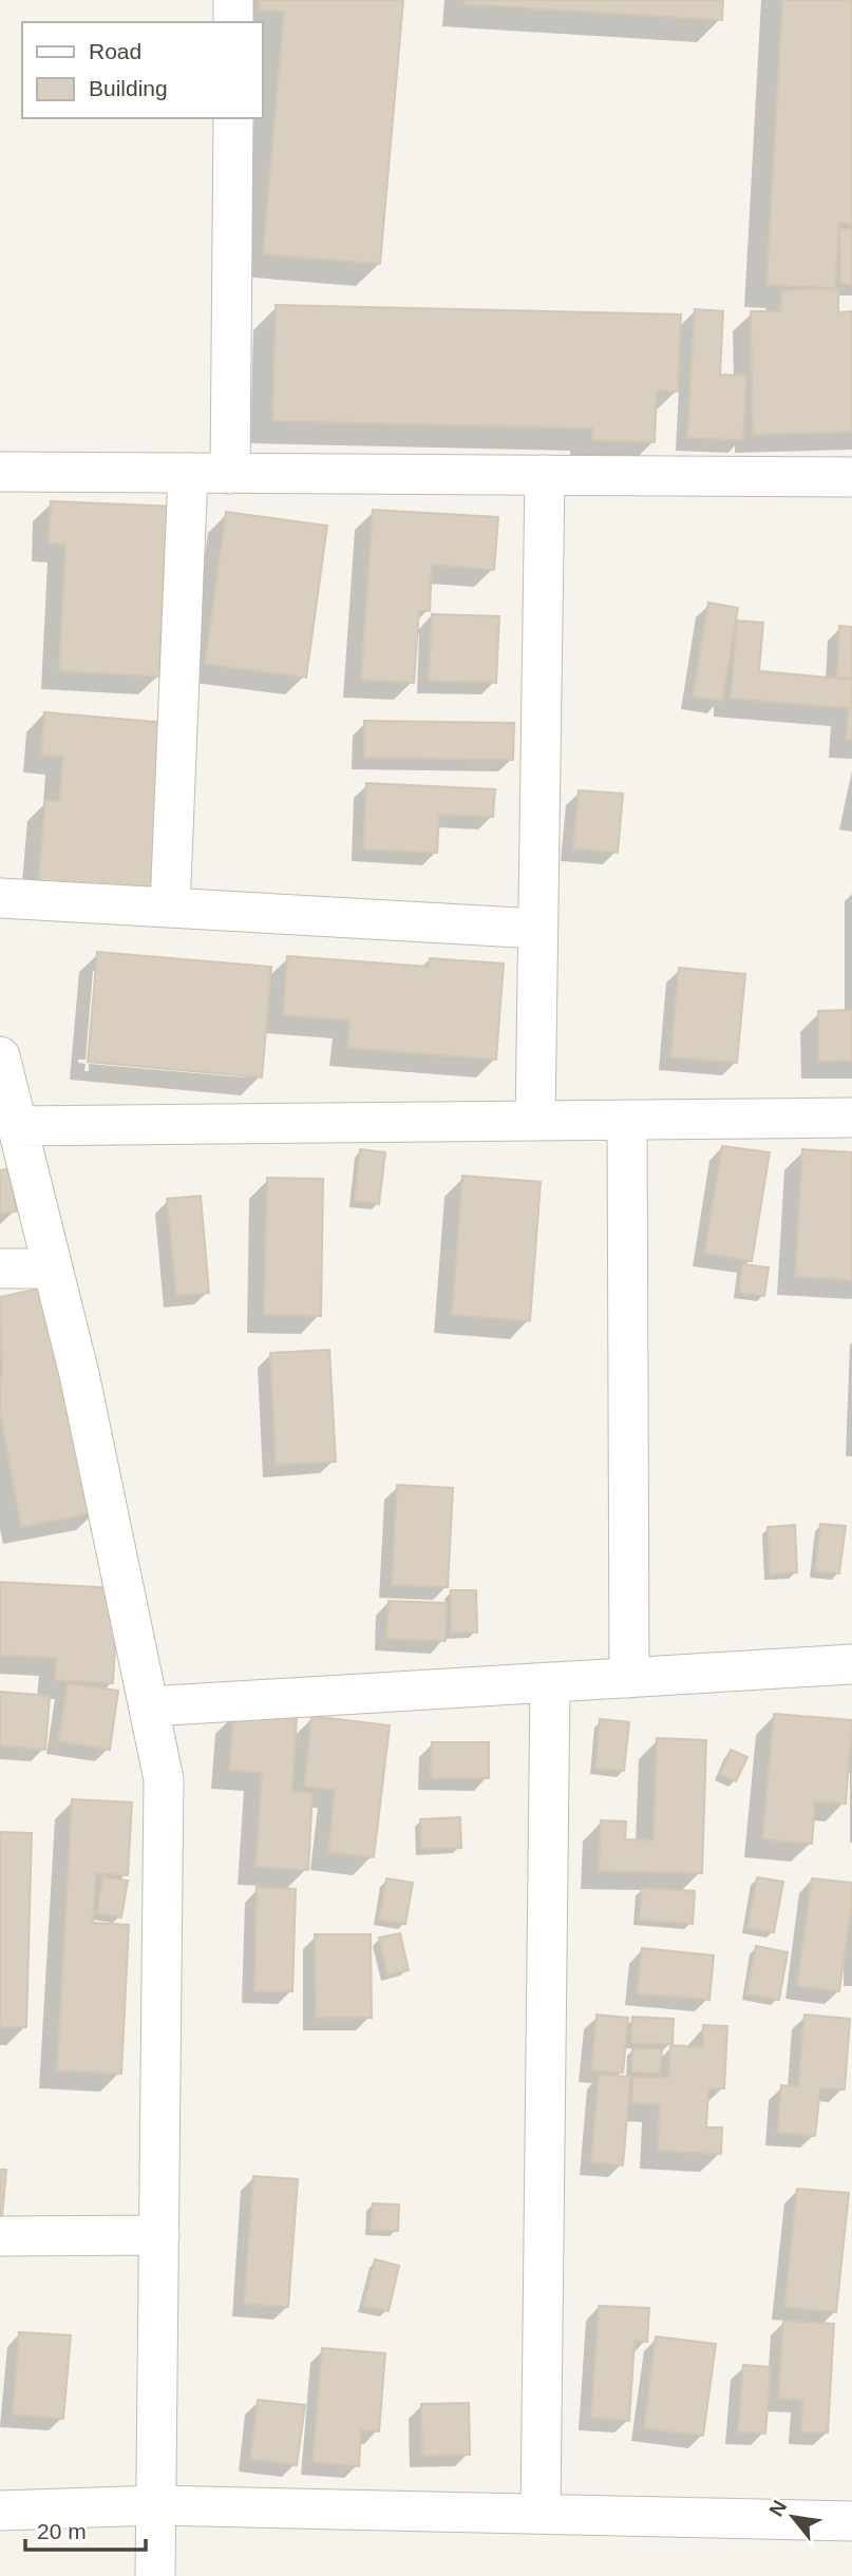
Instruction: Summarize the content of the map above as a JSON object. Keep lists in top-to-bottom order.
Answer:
{
  "legend": ["Road", "Building"],
  "scale_bar": "20 m",
  "north": "top left"
}
